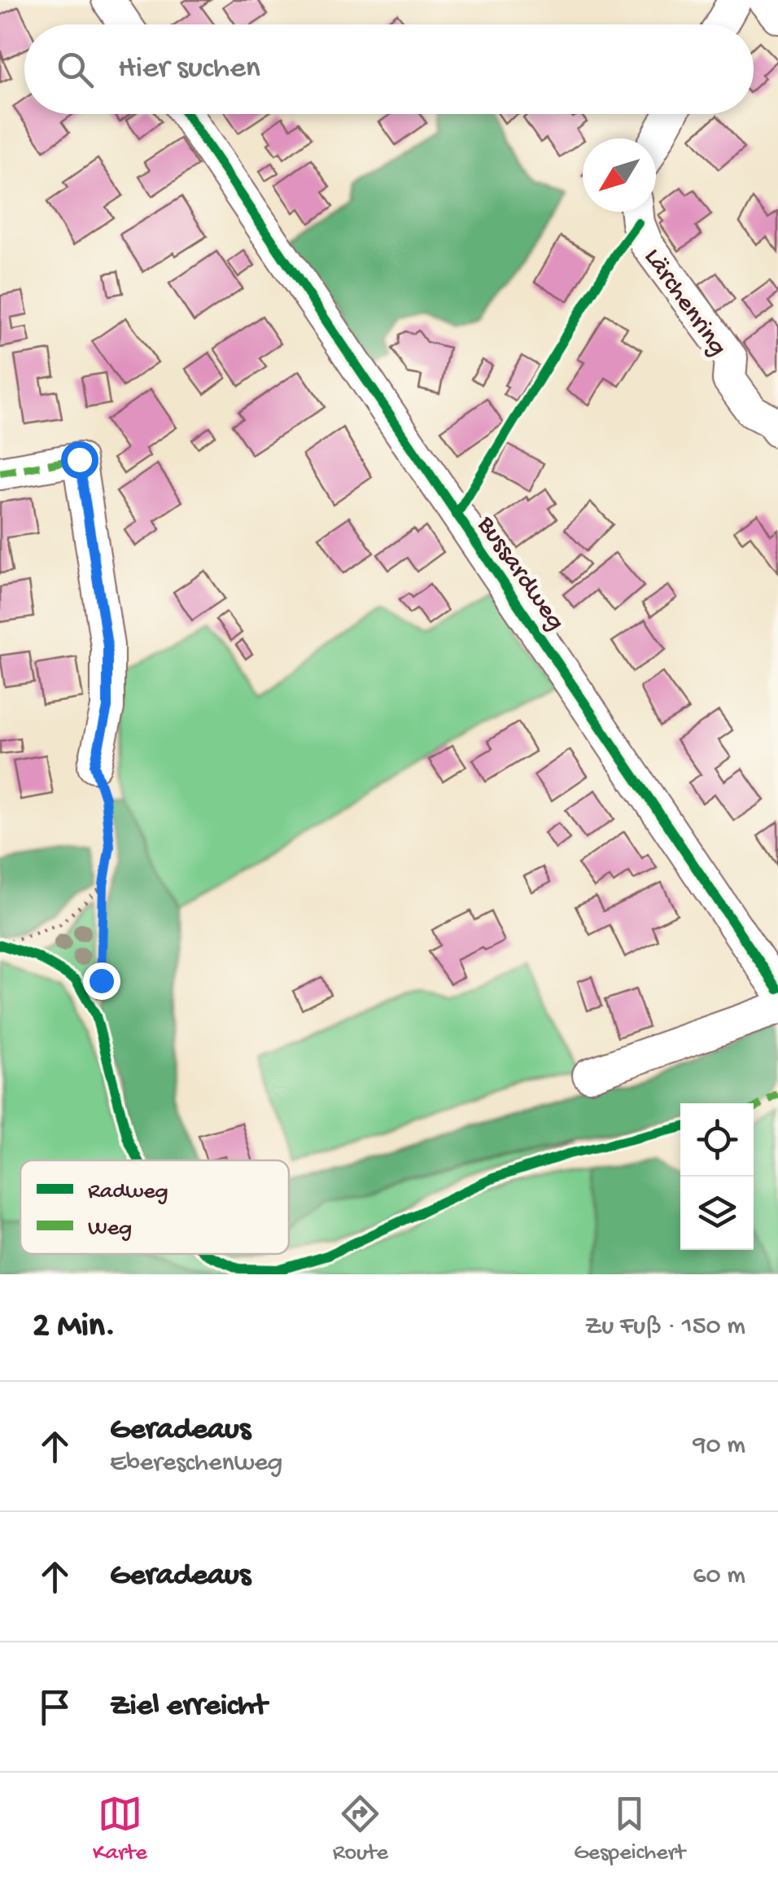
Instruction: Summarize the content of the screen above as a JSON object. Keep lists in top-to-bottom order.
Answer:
{
  "streets": {
    "street": ["Lärchenring", "Bussardweg"]
  },
  "legend": ["Radweg", "Weg"],
  "north": "bottom left",
  "page": {
    "search": "Hier suchen",
    "heading": ["2 Min.", "Zu Fuß · 150 m"],
    "list": [
      ["Geradeaus", "Ebereschenweg", "90 m"],
      ["Geradeaus", "60 m"],
      "Ziel erreicht"
    ],
    "nav": ["Karte", "Route", "Gespeichert"]
  }
}
